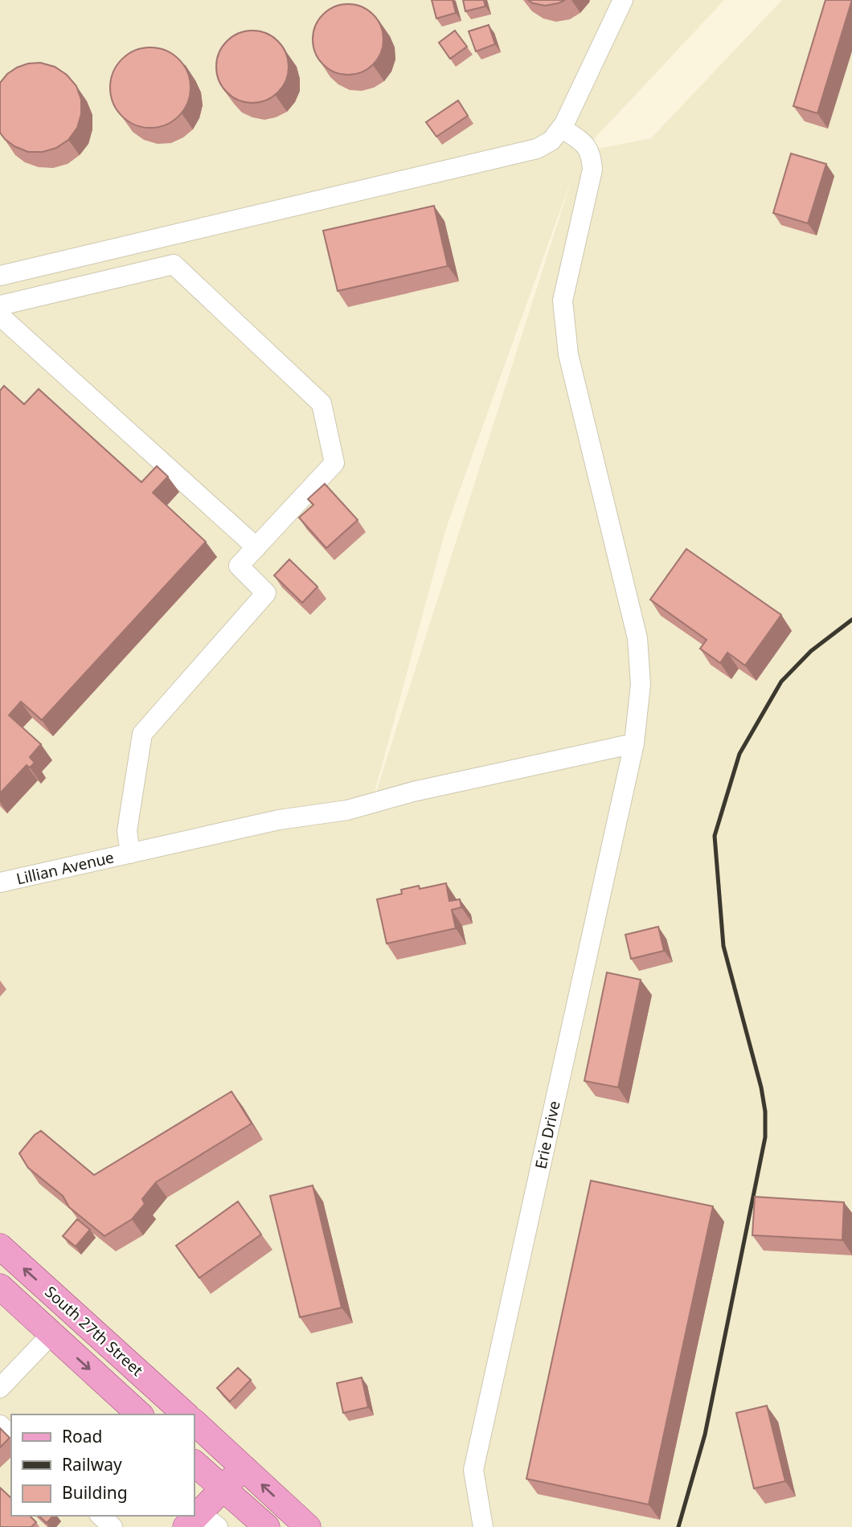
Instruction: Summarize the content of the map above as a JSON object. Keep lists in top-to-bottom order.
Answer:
{
  "streets": {
    "main road": ["South 27th Street"],
    "street": ["Lillian Avenue", "Erie Drive"]
  },
  "crossings": [
    ["Lillian Avenue", "Erie Drive"]
  ],
  "legend": ["Road", "Railway", "Building"]
}
